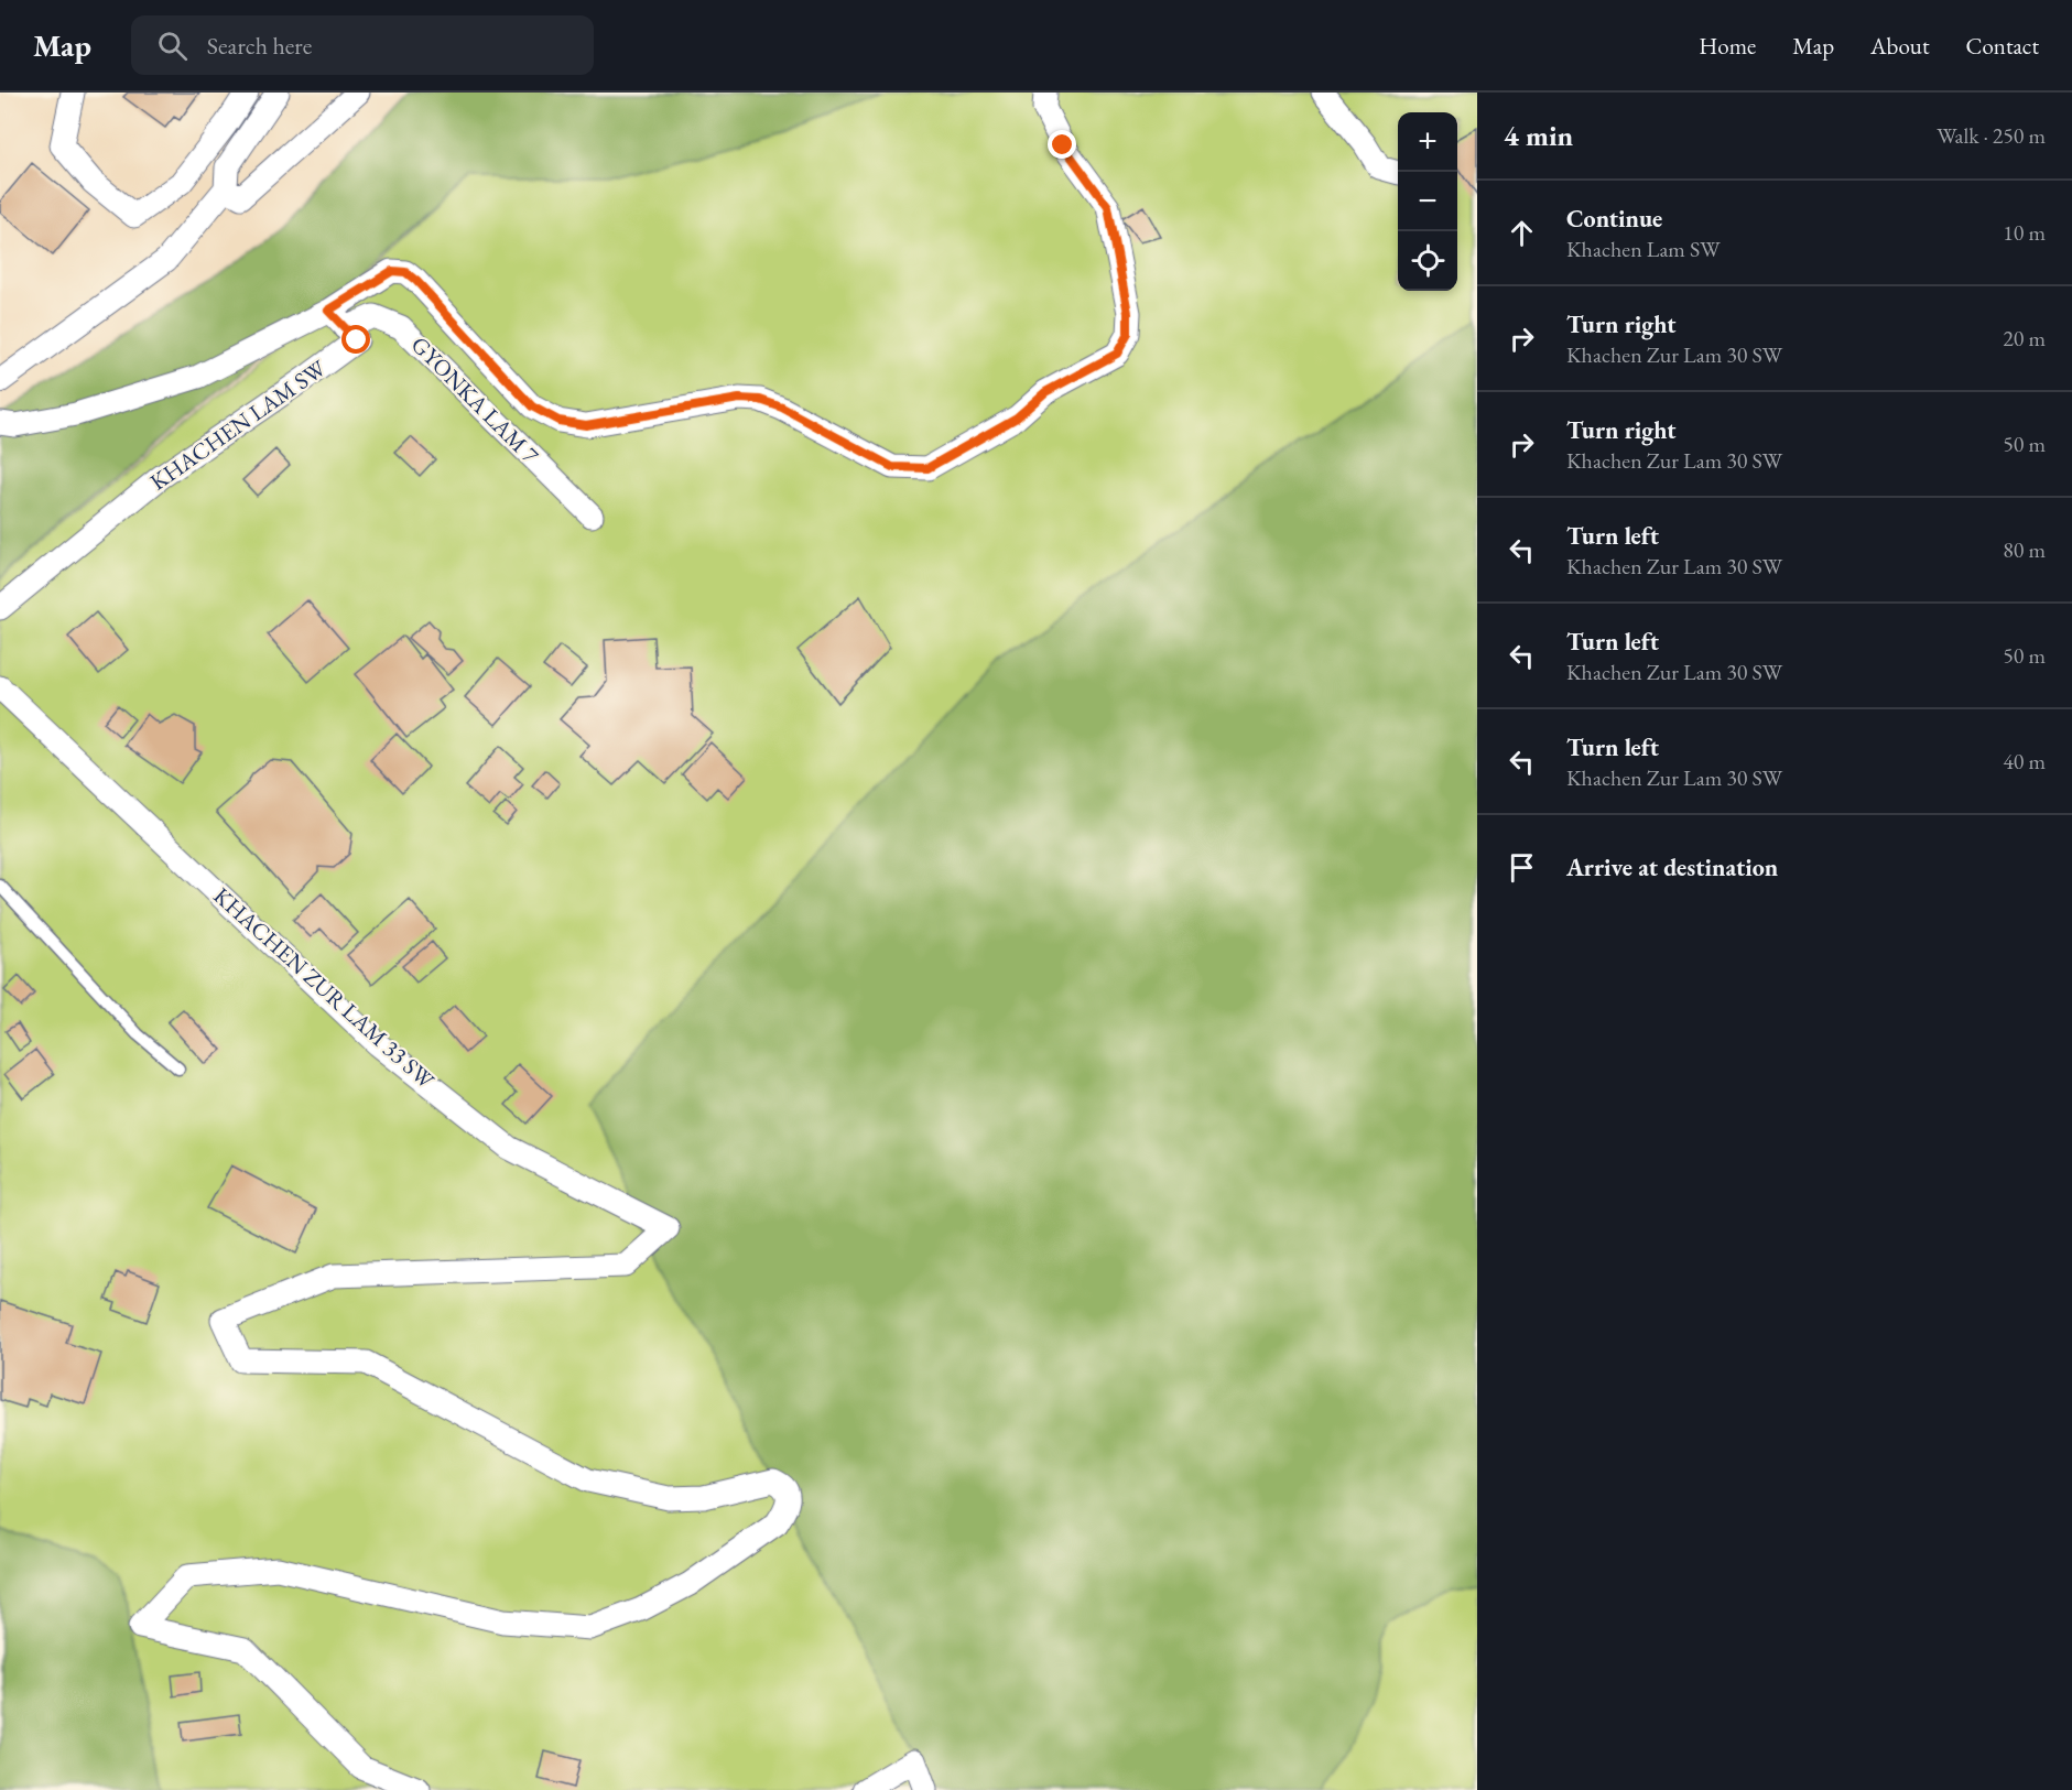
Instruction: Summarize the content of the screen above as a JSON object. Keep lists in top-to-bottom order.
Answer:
{
  "streets": {
    "street": ["GYONKA LAM 7", "KHACHEN LAM SW", "KHACHEN ZUR LAM 33 SW"]
  },
  "crossings": [
    ["GYONKA LAM 7", "KHACHEN LAM SW"]
  ],
  "page": {
    "header": "Map",
    "search": "Search here",
    "nav": [
      "Home",
      "Map",
      "About",
      "Contact"
    ],
    "heading": ["4 min", "Walk · 250 m"],
    "map_buttons": ["+", "−"],
    "list": [
      ["Continue", "Khachen Lam SW", "10 m"],
      ["Turn right", "Khachen Zur Lam 30 SW", "20 m"],
      ["Turn right", "Khachen Zur Lam 30 SW", "50 m"],
      ["Turn left", "Khachen Zur Lam 30 SW", "80 m"],
      ["Turn left", "Khachen Zur Lam 30 SW", "50 m"],
      ["Turn left", "Khachen Zur Lam 30 SW", "40 m"],
      "Arrive at destination"
    ]
  }
}
